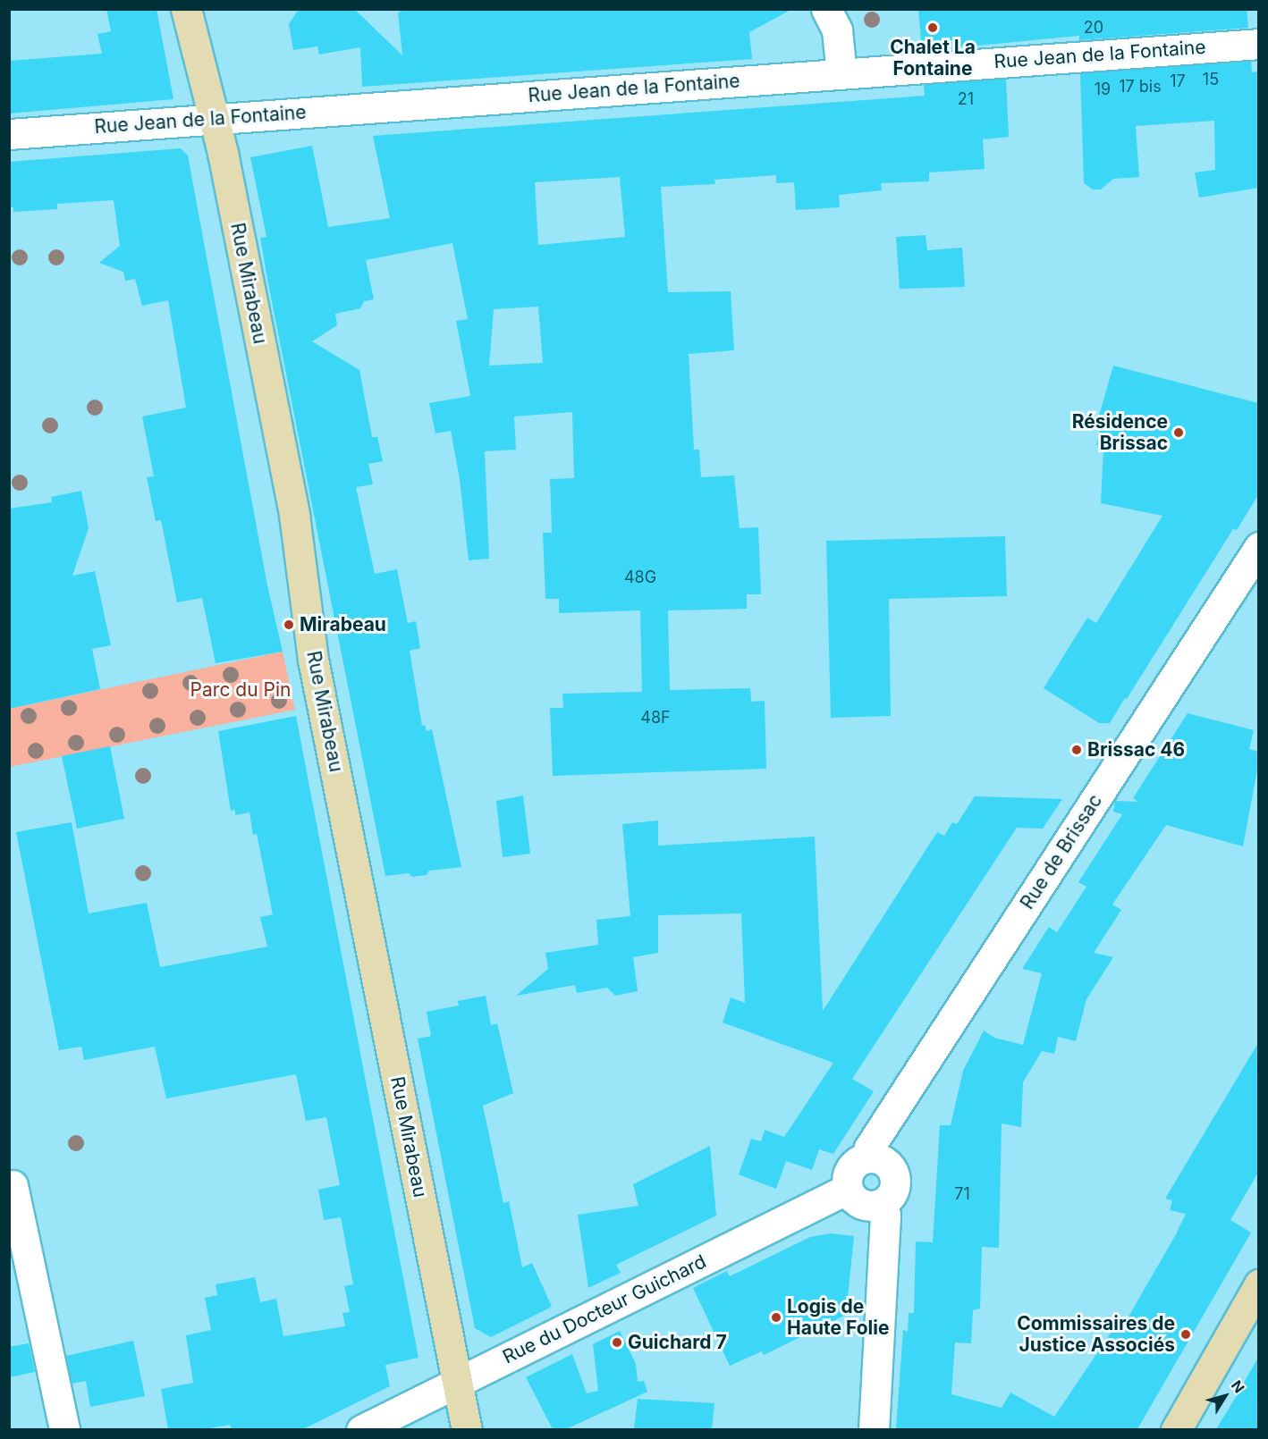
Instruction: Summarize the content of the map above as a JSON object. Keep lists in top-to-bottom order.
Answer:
{
  "streets": {
    "street": [
      "Rue Jean de la Fontaine",
      "Rue Mirabeau",
      "Rue de Brissac",
      "Rue du Docteur Guichard"
    ]
  },
  "crossings": [
    ["Rue Jean de la Fontaine", "Rue Mirabeau"],
    ["Rue Mirabeau", "Rue du Docteur Guichard"],
    ["Rue de Brissac", "Rue du Docteur Guichard"]
  ],
  "parks": ["Parc du Pin"],
  "places": [
    "Chalet La Fontaine",
    "Résidence Brissac",
    "Mirabeau",
    "Brissac 46",
    "Logis de Haute Folie",
    "Commissaires de Justice Associés",
    "Guichard 7"
  ],
  "house_numbers": [
    "20",
    "15",
    "17",
    "17 bis",
    "19",
    "21",
    "48G",
    "48F",
    "71"
  ],
  "north": "top right"
}
